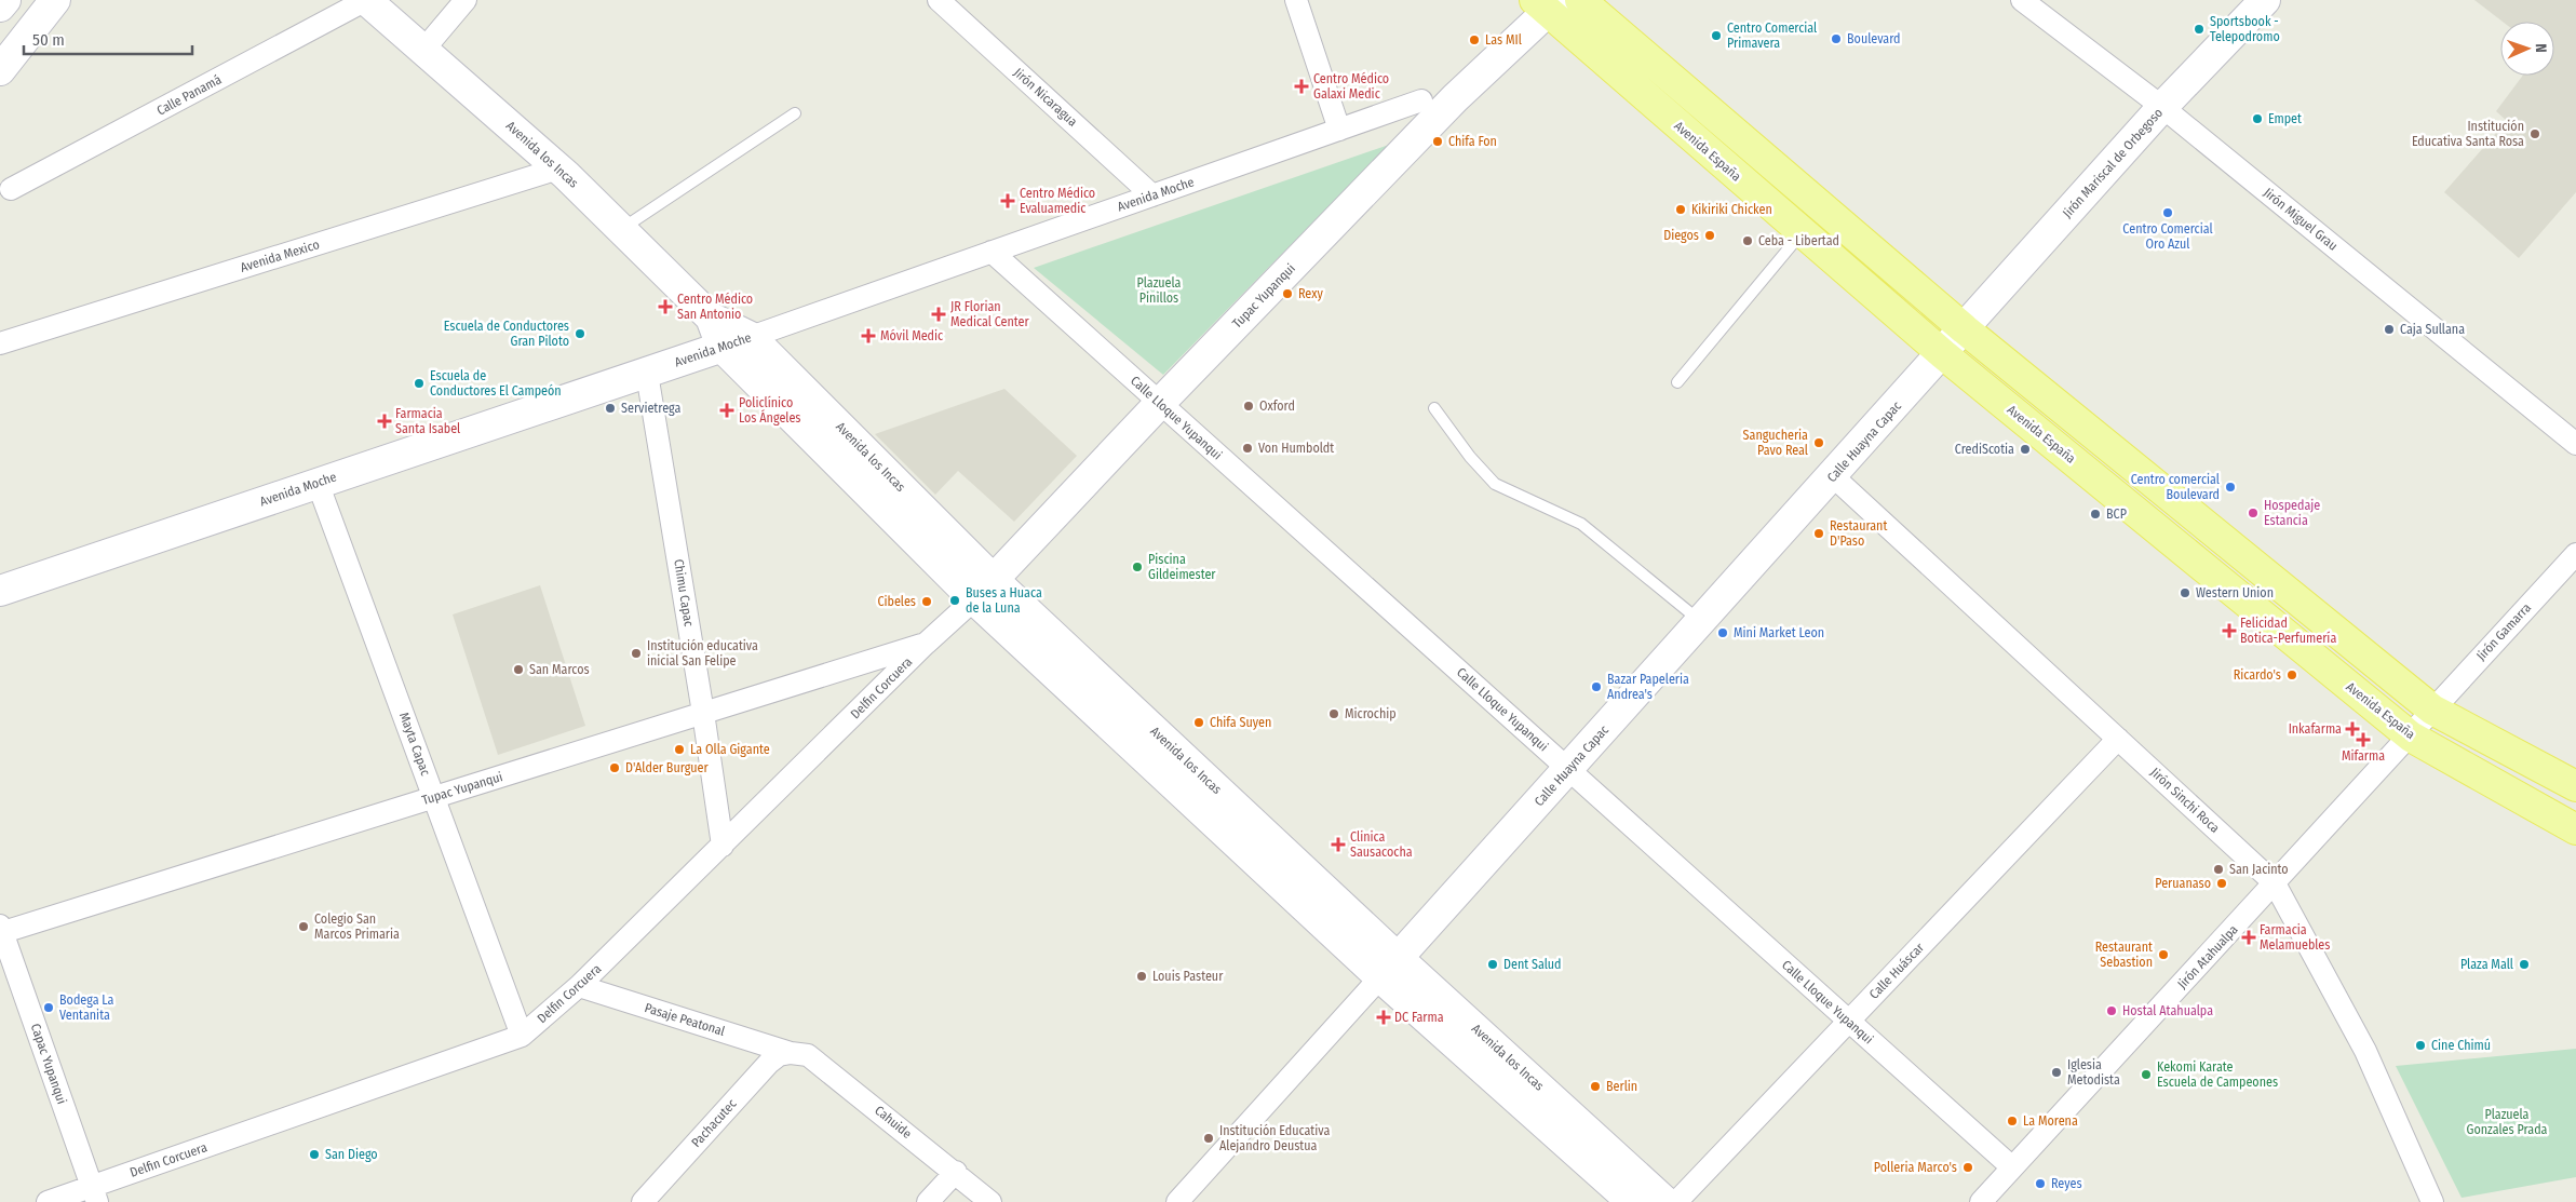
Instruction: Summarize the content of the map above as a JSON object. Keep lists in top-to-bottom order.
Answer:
{
  "streets": {
    "main road": ["Avenida España"],
    "street": [
      "Calle Panamá",
      "Jirón Nicaragua",
      "Avenida los Incas",
      "Jirón Mariscal de Orbegoso",
      "Avenida Moche",
      "Jirón Miguel Grau",
      "Avenida Mexico",
      "Tupac Yupanqui",
      "Calle Lloque Yupanqui",
      "Calle Huayna Capac",
      "Chimu Capac",
      "Jirón Gamarra",
      "Delfin Corcuera",
      "Mayta Capac",
      "Jirón Sinchi Roca",
      "Jirón Atahualpa",
      "Calle Huáscar",
      "Pasaje Peatonal",
      "Capac Yupanqui",
      "Cahuide",
      "Pachacutec"
    ]
  },
  "crossings": [
    ["Calle Panamá", "Avenida los Incas"],
    ["Jirón Nicaragua", "Avenida Moche"],
    ["Avenida España", "Tupac Yupanqui"],
    ["Avenida España", "Calle Huayna Capac"],
    ["Avenida España", "Jirón Atahualpa"],
    ["Avenida los Incas", "Avenida Moche"],
    ["Avenida los Incas", "Avenida Mexico"],
    ["Avenida los Incas", "Tupac Yupanqui"],
    ["Avenida los Incas", "Calle Huayna Capac"],
    ["Avenida los Incas", "Delfin Corcuera"],
    ["Jirón Mariscal de Orbegoso", "Jirón Miguel Grau"],
    ["Jirón Mariscal de Orbegoso", "Calle Huayna Capac"],
    ["Avenida Moche", "Calle Lloque Yupanqui"],
    ["Avenida Moche", "Chimu Capac"],
    ["Avenida Moche", "Mayta Capac"],
    ["Tupac Yupanqui", "Calle Lloque Yupanqui"],
    ["Tupac Yupanqui", "Chimu Capac"],
    ["Tupac Yupanqui", "Delfin Corcuera"],
    ["Tupac Yupanqui", "Mayta Capac"],
    ["Tupac Yupanqui", "Capac Yupanqui"],
    ["Calle Lloque Yupanqui", "Calle Huayna Capac"],
    ["Calle Lloque Yupanqui", "Jirón Atahualpa"],
    ["Calle Lloque Yupanqui", "Calle Huáscar"],
    ["Calle Huayna Capac", "Jirón Sinchi Roca"],
    ["Chimu Capac", "Delfin Corcuera"],
    ["Jirón Gamarra", "Jirón Atahualpa"],
    ["Delfin Corcuera", "Mayta Capac"],
    ["Delfin Corcuera", "Pasaje Peatonal"],
    ["Delfin Corcuera", "Capac Yupanqui"],
    ["Jirón Sinchi Roca", "Jirón Atahualpa"],
    ["Jirón Sinchi Roca", "Calle Huáscar"],
    ["Pasaje Peatonal", "Cahuide"],
    ["Pasaje Peatonal", "Pachacutec"],
    ["Cahuide", "Pachacutec"]
  ],
  "parks": ["Plazuela Pinillos", "Plazuela Gonzales Prada"],
  "places": {
    "other": [
      "Sportsbook - Telepodromo",
      "Centro Comercial Primavera",
      "Boulevard",
      "Las MIl",
      "Empet",
      "Institución Educativa Santa Rosa",
      "Chifa Fon",
      "Kikiriki Chicken",
      "Centro Comercial Oro Azul",
      "Diegos",
      "Ceba - Libertad",
      "Rexy",
      "Caja Sullana",
      "Escuela de Conductores Gran Piloto",
      "Escuela de Conductores El Campeón",
      "Oxford",
      "Servietrega",
      "Sangucheria Pavo Real",
      "Von Humboldt",
      "CrediScotia",
      "Centro comercial Boulevard",
      "Hospedaje Estancia",
      "BCP",
      "Restaurant D'Paso",
      "Piscina Gildeimester",
      "Western Union",
      "Buses a Huaca de la Luna",
      "Cibeles",
      "Mini Market Leon",
      "Institución educativa inicial San Felipe",
      "San Marcos",
      "Ricardo's",
      "Bazar Papeleria Andrea's",
      "Microchip",
      "Chifa Suyen",
      "La Olla Gigante",
      "D'Alder Burguer",
      "San Jacinto",
      "Peruanaso",
      "Colegio San Marcos Primaria",
      "Restaurant Sebastion",
      "Dent Salud",
      "Plaza Mall",
      "Louis Pasteur",
      "Bodega La Ventanita",
      "Hostal Atahualpa",
      "Cine Chimú",
      "Iglesia Metodista",
      "Kekomi Karate Escuela de Campeones",
      "Berlin",
      "La Morena",
      "Institución Educativa Alejandro Deustua",
      "San Diego",
      "Polleria Marco's",
      "Reyes"
    ],
    "health": [
      "Centro Médico Galaxi Medic",
      "Centro Médico Evaluamedic",
      "Centro Médico San Antonio",
      "JR Florian Medical Center",
      "Móvil Medic",
      "Policlínico Los Ángeles",
      "Farmacia Santa Isabel",
      "Felicidad Botica-Perfumería",
      "Inkafarma",
      "Mifarma",
      "Clinica Sausacocha",
      "Farmacia Melamuebles",
      "DC Farma"
    ]
  },
  "scale_bar": "50 m",
  "north": "right"
}
